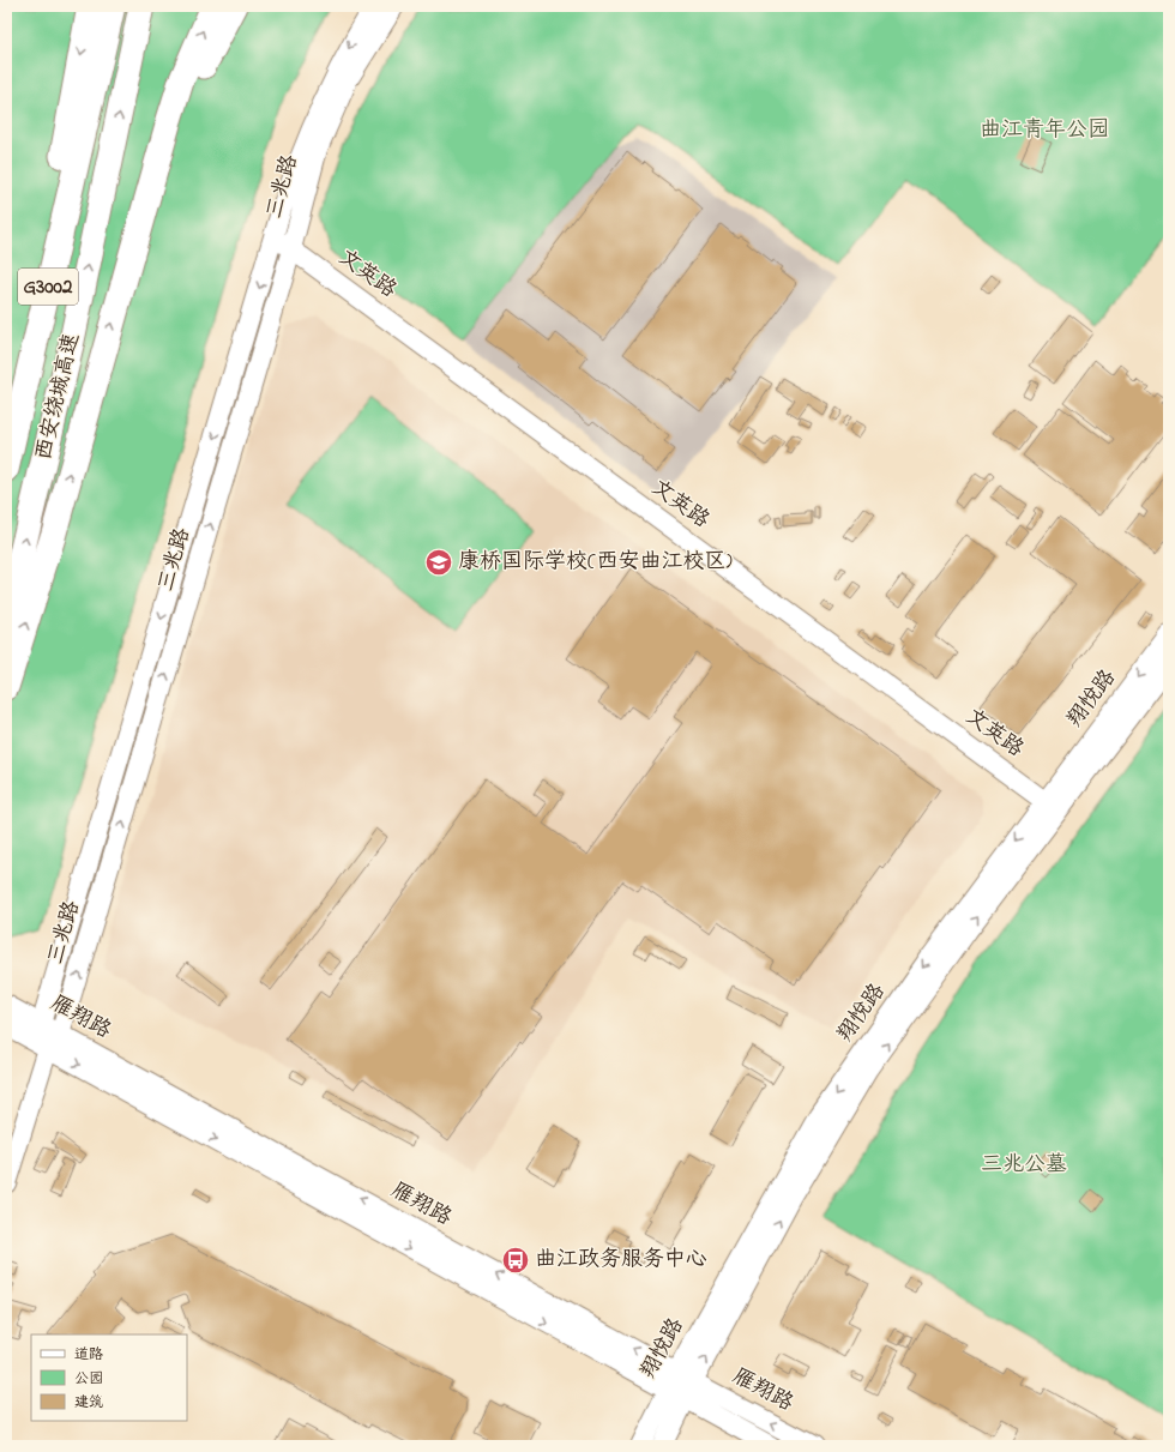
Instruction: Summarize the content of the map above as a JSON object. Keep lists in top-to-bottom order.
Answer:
{
  "streets": {
    "highway": ["G3002", "西安绕城高速"],
    "street": [
      "三兆路",
      "文英路",
      "翔悦路",
      "雁翔路"
    ]
  },
  "crossings": [
    ["三兆路", "文英路"],
    ["三兆路", "雁翔路"],
    ["文英路", "翔悦路"],
    ["翔悦路", "雁翔路"]
  ],
  "parks": ["曲江青年公园", "三兆公墓"],
  "places": {
    "school or university": ["康桥国际学校(西安曲江校区)"],
    "bus stop": ["曲江政务服务中心"]
  },
  "legend": ["道路", "公园", "建筑"]
}
